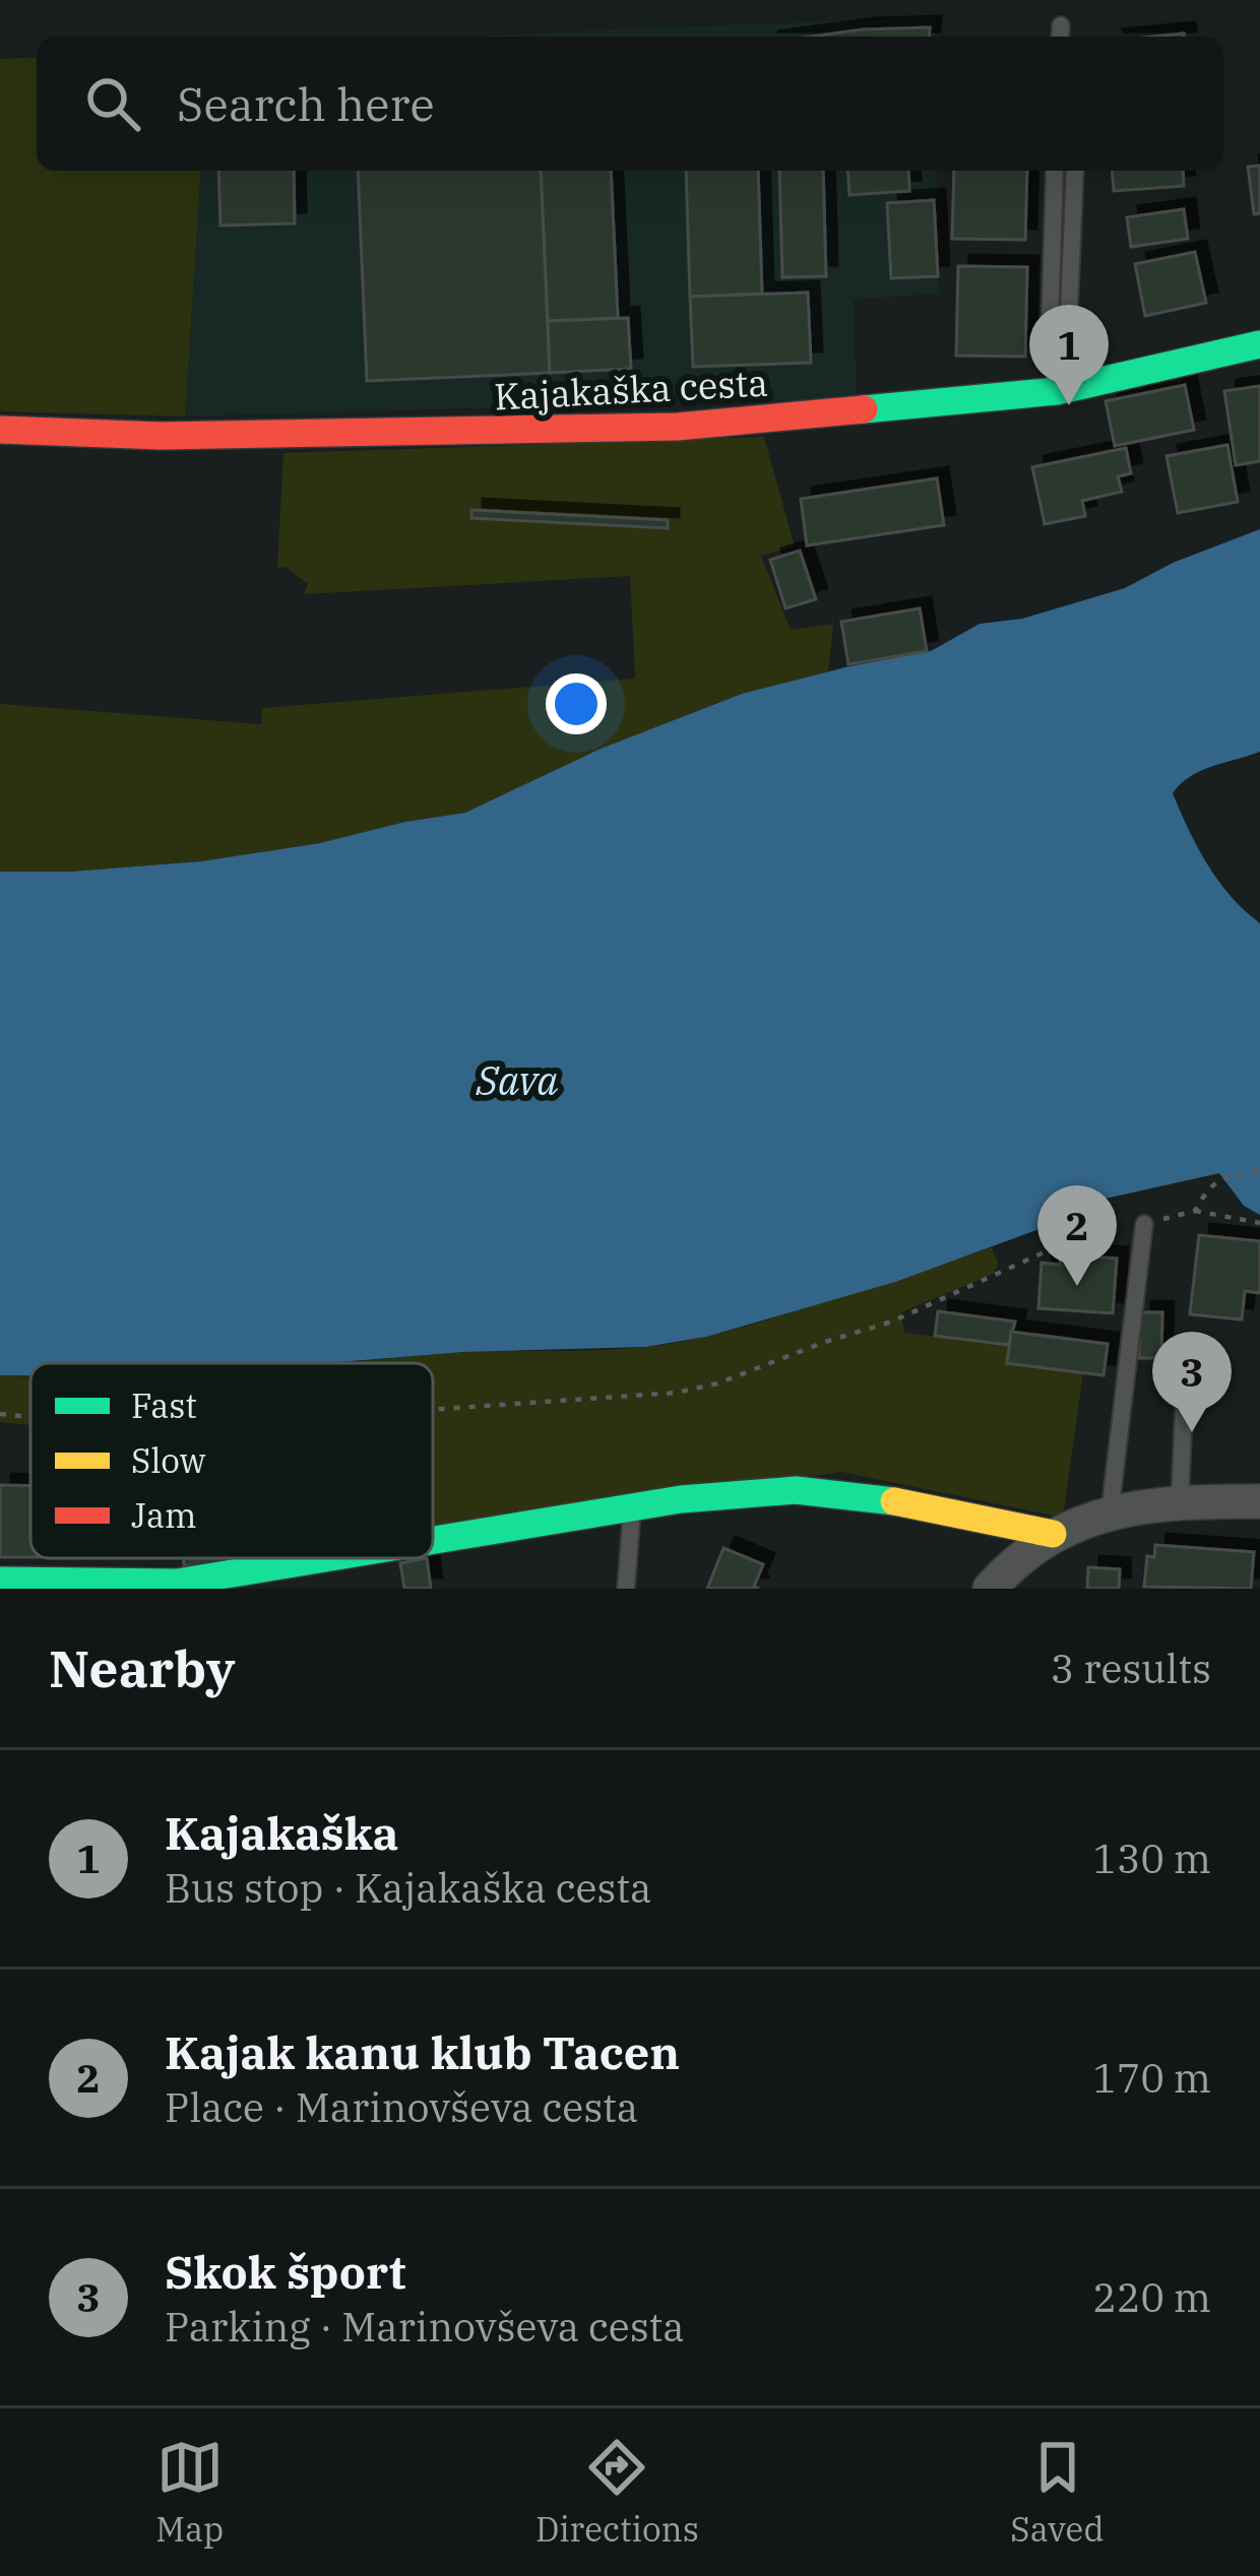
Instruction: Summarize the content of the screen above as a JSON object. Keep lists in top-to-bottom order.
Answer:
{
  "streets": {
    "street": ["Kajakaška cesta"]
  },
  "water": ["Sava"],
  "legend": ["Fast", "Slow", "Jam"],
  "page": {
    "search": "Search here",
    "pins": ["1", "2", "3"],
    "heading": ["Nearby", "3 results"],
    "list": [
      {
        "mark": "1",
        "name": "Kajakaška",
        "note": "Bus stop · Kajakaška cesta",
        "value": "130 m"
      },
      {
        "mark": "2",
        "name": "Kajak kanu klub Tacen",
        "note": "Place · Marinovševa cesta",
        "value": "170 m"
      },
      {
        "mark": "3",
        "name": "Skok šport",
        "note": "Parking · Marinovševa cesta",
        "value": "220 m"
      }
    ],
    "nav": ["Map", "Directions", "Saved"]
  }
}
